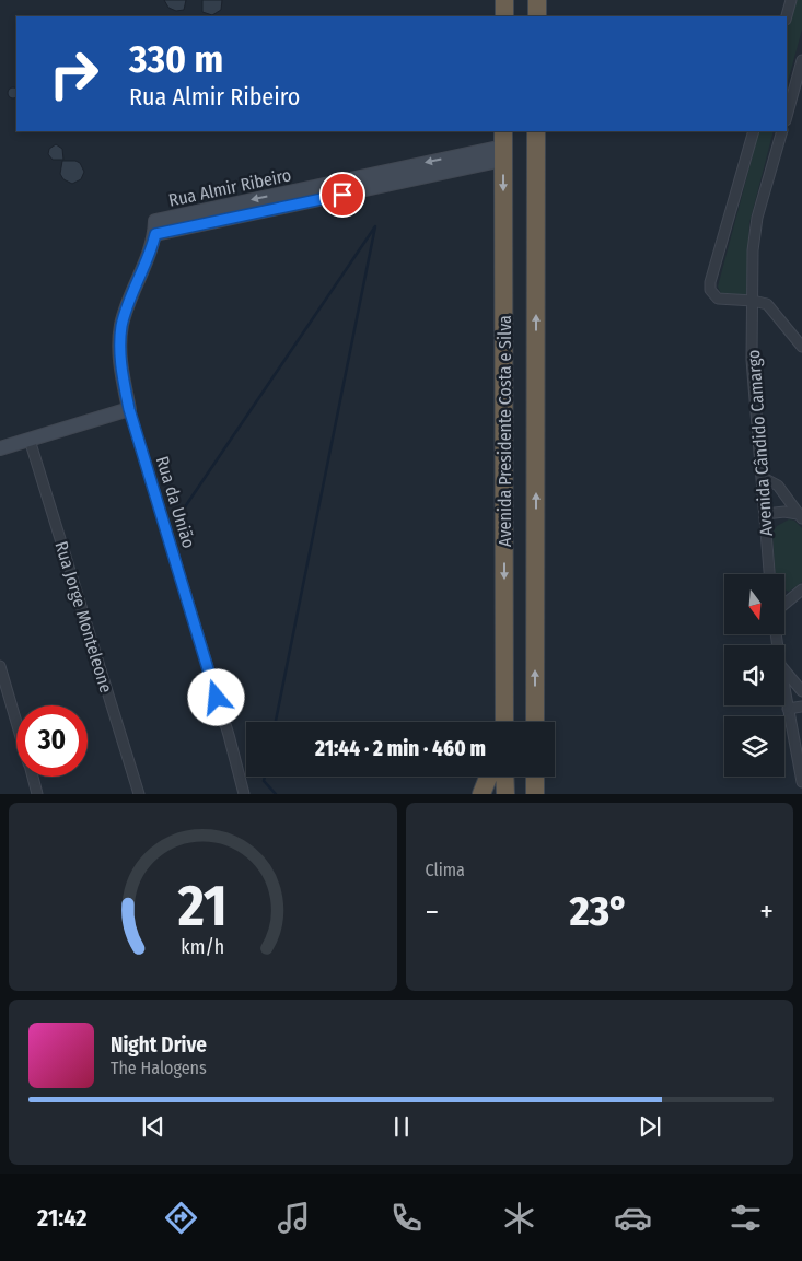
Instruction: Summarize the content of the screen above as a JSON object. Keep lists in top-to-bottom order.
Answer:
{
  "streets": {
    "highway": ["Avenida Presidente Costa e Silva"],
    "street": [
      "Rua Almir Ribeiro",
      "Avenida Cândido Camargo",
      "Rua da União",
      "Rua Jorge Monteleone"
    ]
  },
  "crossings": [
    ["Rua Almir Ribeiro", "Avenida Presidente Costa e Silva"],
    ["Rua Almir Ribeiro", "Rua da União"]
  ],
  "north": "bottom",
  "page": {
    "turn": ["330 m", "Rua Almir Ribeiro"],
    "limit": "30",
    "trip": "21:44 · 2 min · 460 m",
    "tile": "Clima",
    "heat": ["−", "23°", "+"],
    "song": ["Night Drive", "The Halogens"],
    "tabs": "21:42",
    "gauge": ["21", "km/h"]
  }
}
